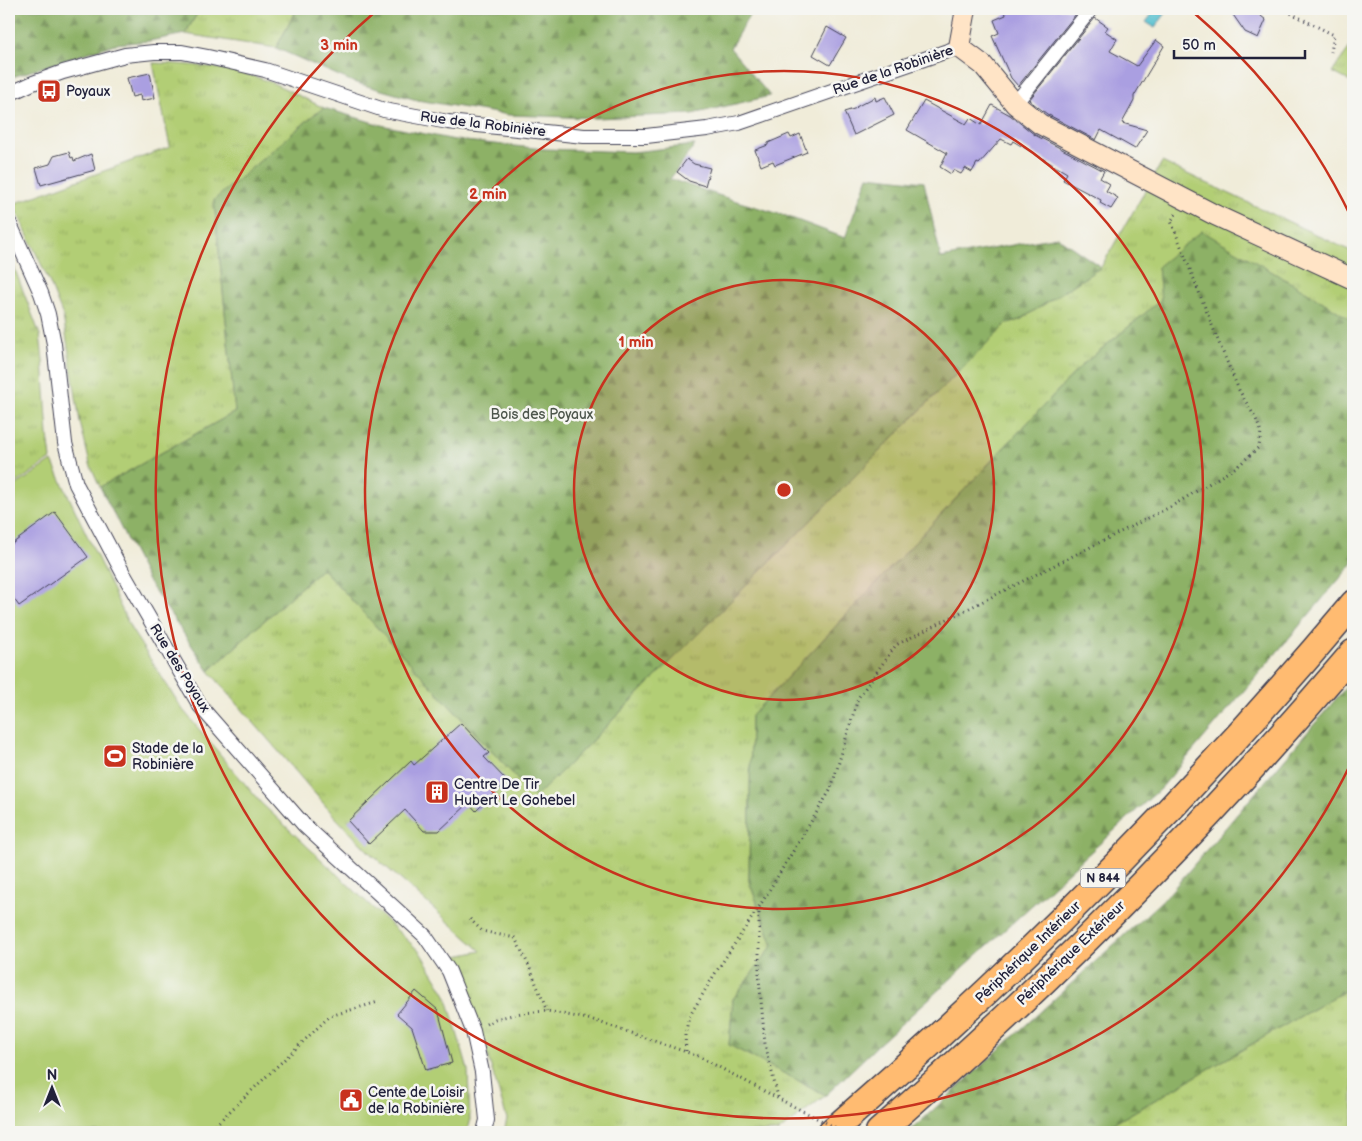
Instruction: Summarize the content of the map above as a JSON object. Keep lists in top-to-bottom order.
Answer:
{
  "streets": {
    "highway": ["N 844", "Périphérique Intérieur", "Périphérique Extérieur"],
    "street": ["Rue de la Robinière", "Rue des Poyaux"]
  },
  "parks": ["Bois des Poyaux"],
  "places": {
    "bus stop": ["Poyaux"],
    "sports": ["Stade de la Robinière"],
    "building": ["Centre De Tir Hubert Le Gohebel"],
    "public building": ["Cente de Loisir de la Robinière"]
  },
  "scale_bar": "50 m",
  "north": "top",
  "rings": ["3 min", "2 min", "1 min"]
}
